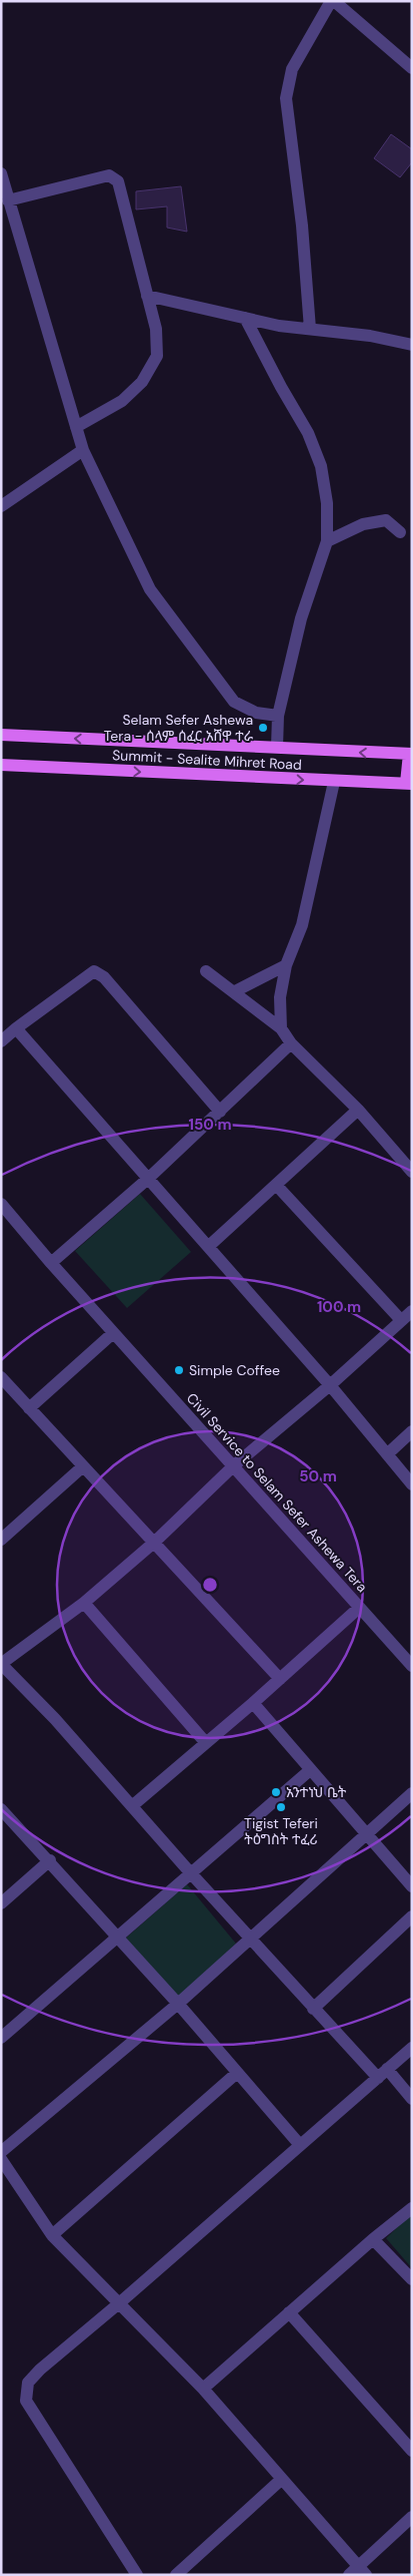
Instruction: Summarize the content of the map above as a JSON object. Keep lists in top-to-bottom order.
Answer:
{
  "streets": {
    "main road": ["Summit - Sealite Mihret Road"],
    "street": ["Civil Service to Selam Sefer Ashewa Tera"]
  },
  "places": [
    "Selam Sefer Ashewa Tera - ሰላም ሰፈር አሸዋ ተራ",
    "Simple Coffee",
    "አንተነህ ቤት",
    "Tigist Teferi ትዕግስት ተፈሪ"
  ],
  "rings": ["150 m", "100 m", "50 m"]
}
